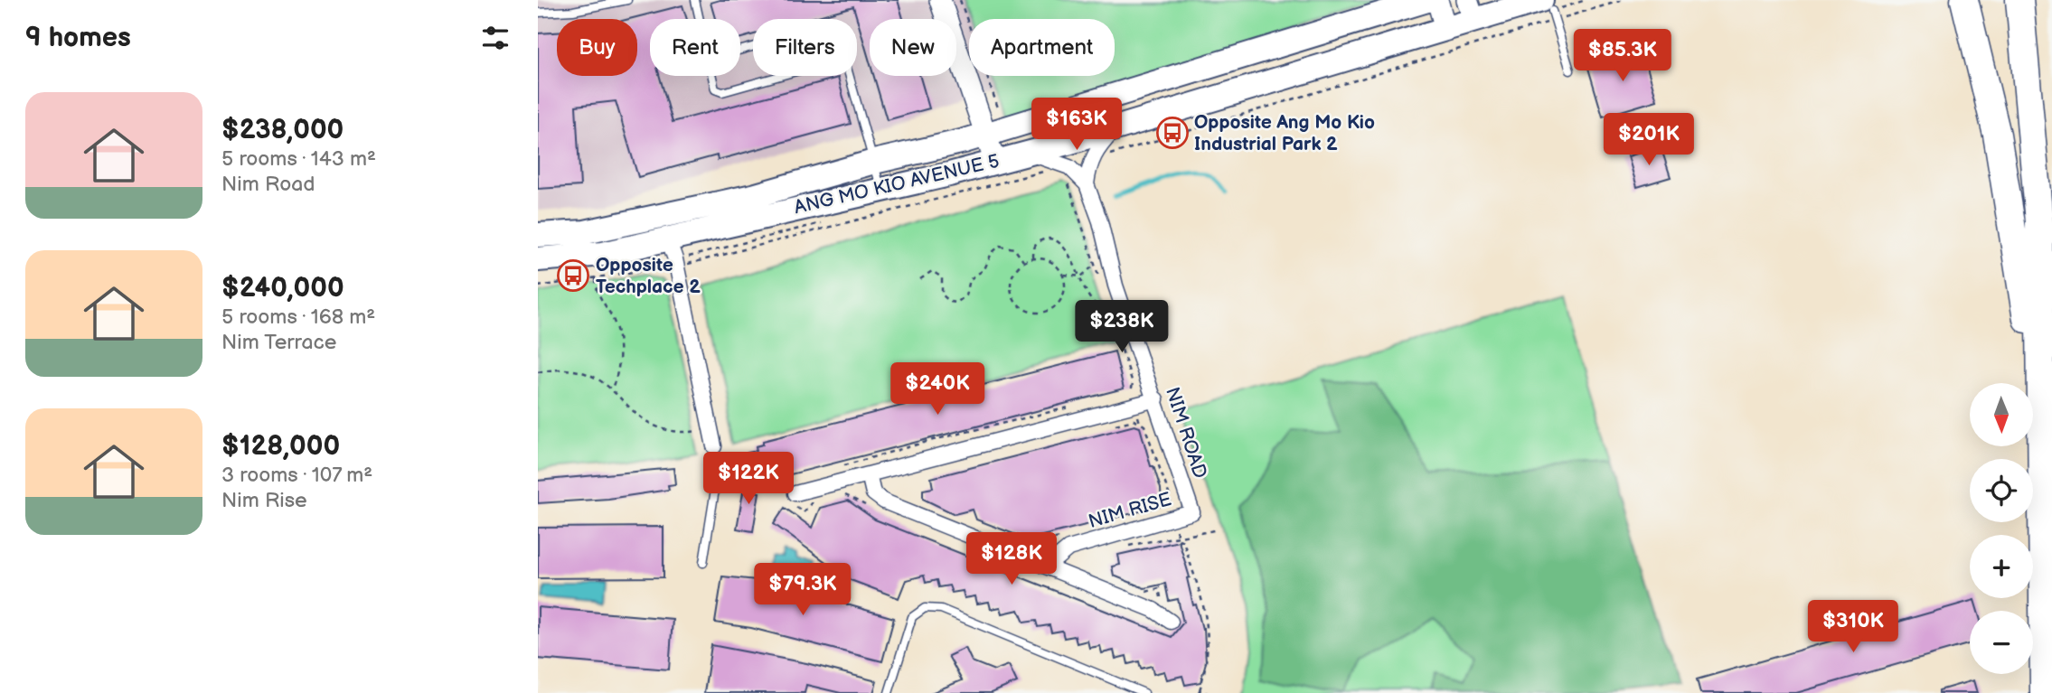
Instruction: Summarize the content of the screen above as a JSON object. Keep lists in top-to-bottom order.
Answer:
{
  "streets": {
    "main road": ["ANG MO KIO AVENUE 5"],
    "street": ["NIM ROAD", "NIM RISE"]
  },
  "crossings": [
    ["NIM ROAD", "NIM RISE"]
  ],
  "places": {
    "bus stop": ["Opposite Ang Mo Kio Industrial Park 2", "Opposite Techplace 2"]
  },
  "north": "bottom",
  "page": {
    "heading": "9 homes",
    "chip": [
      "Buy",
      "Rent",
      "Filters",
      "New",
      "Apartment"
    ],
    "price": [
      "$85.3K",
      "$163K",
      "$201K",
      "$238K",
      "$240K",
      "$122K",
      "$128K",
      "$79.3K",
      "$310K"
    ],
    "list": [
      {
        "name": "$238,000",
        "note": "5 rooms · 143 m² · Nim Road"
      },
      {
        "name": "$240,000",
        "note": "5 rooms · 168 m² · Nim Terrace"
      },
      {
        "name": "$128,000",
        "note": "3 rooms · 107 m² · Nim Rise"
      }
    ],
    "map_buttons": ["+", "−"]
  }
}
